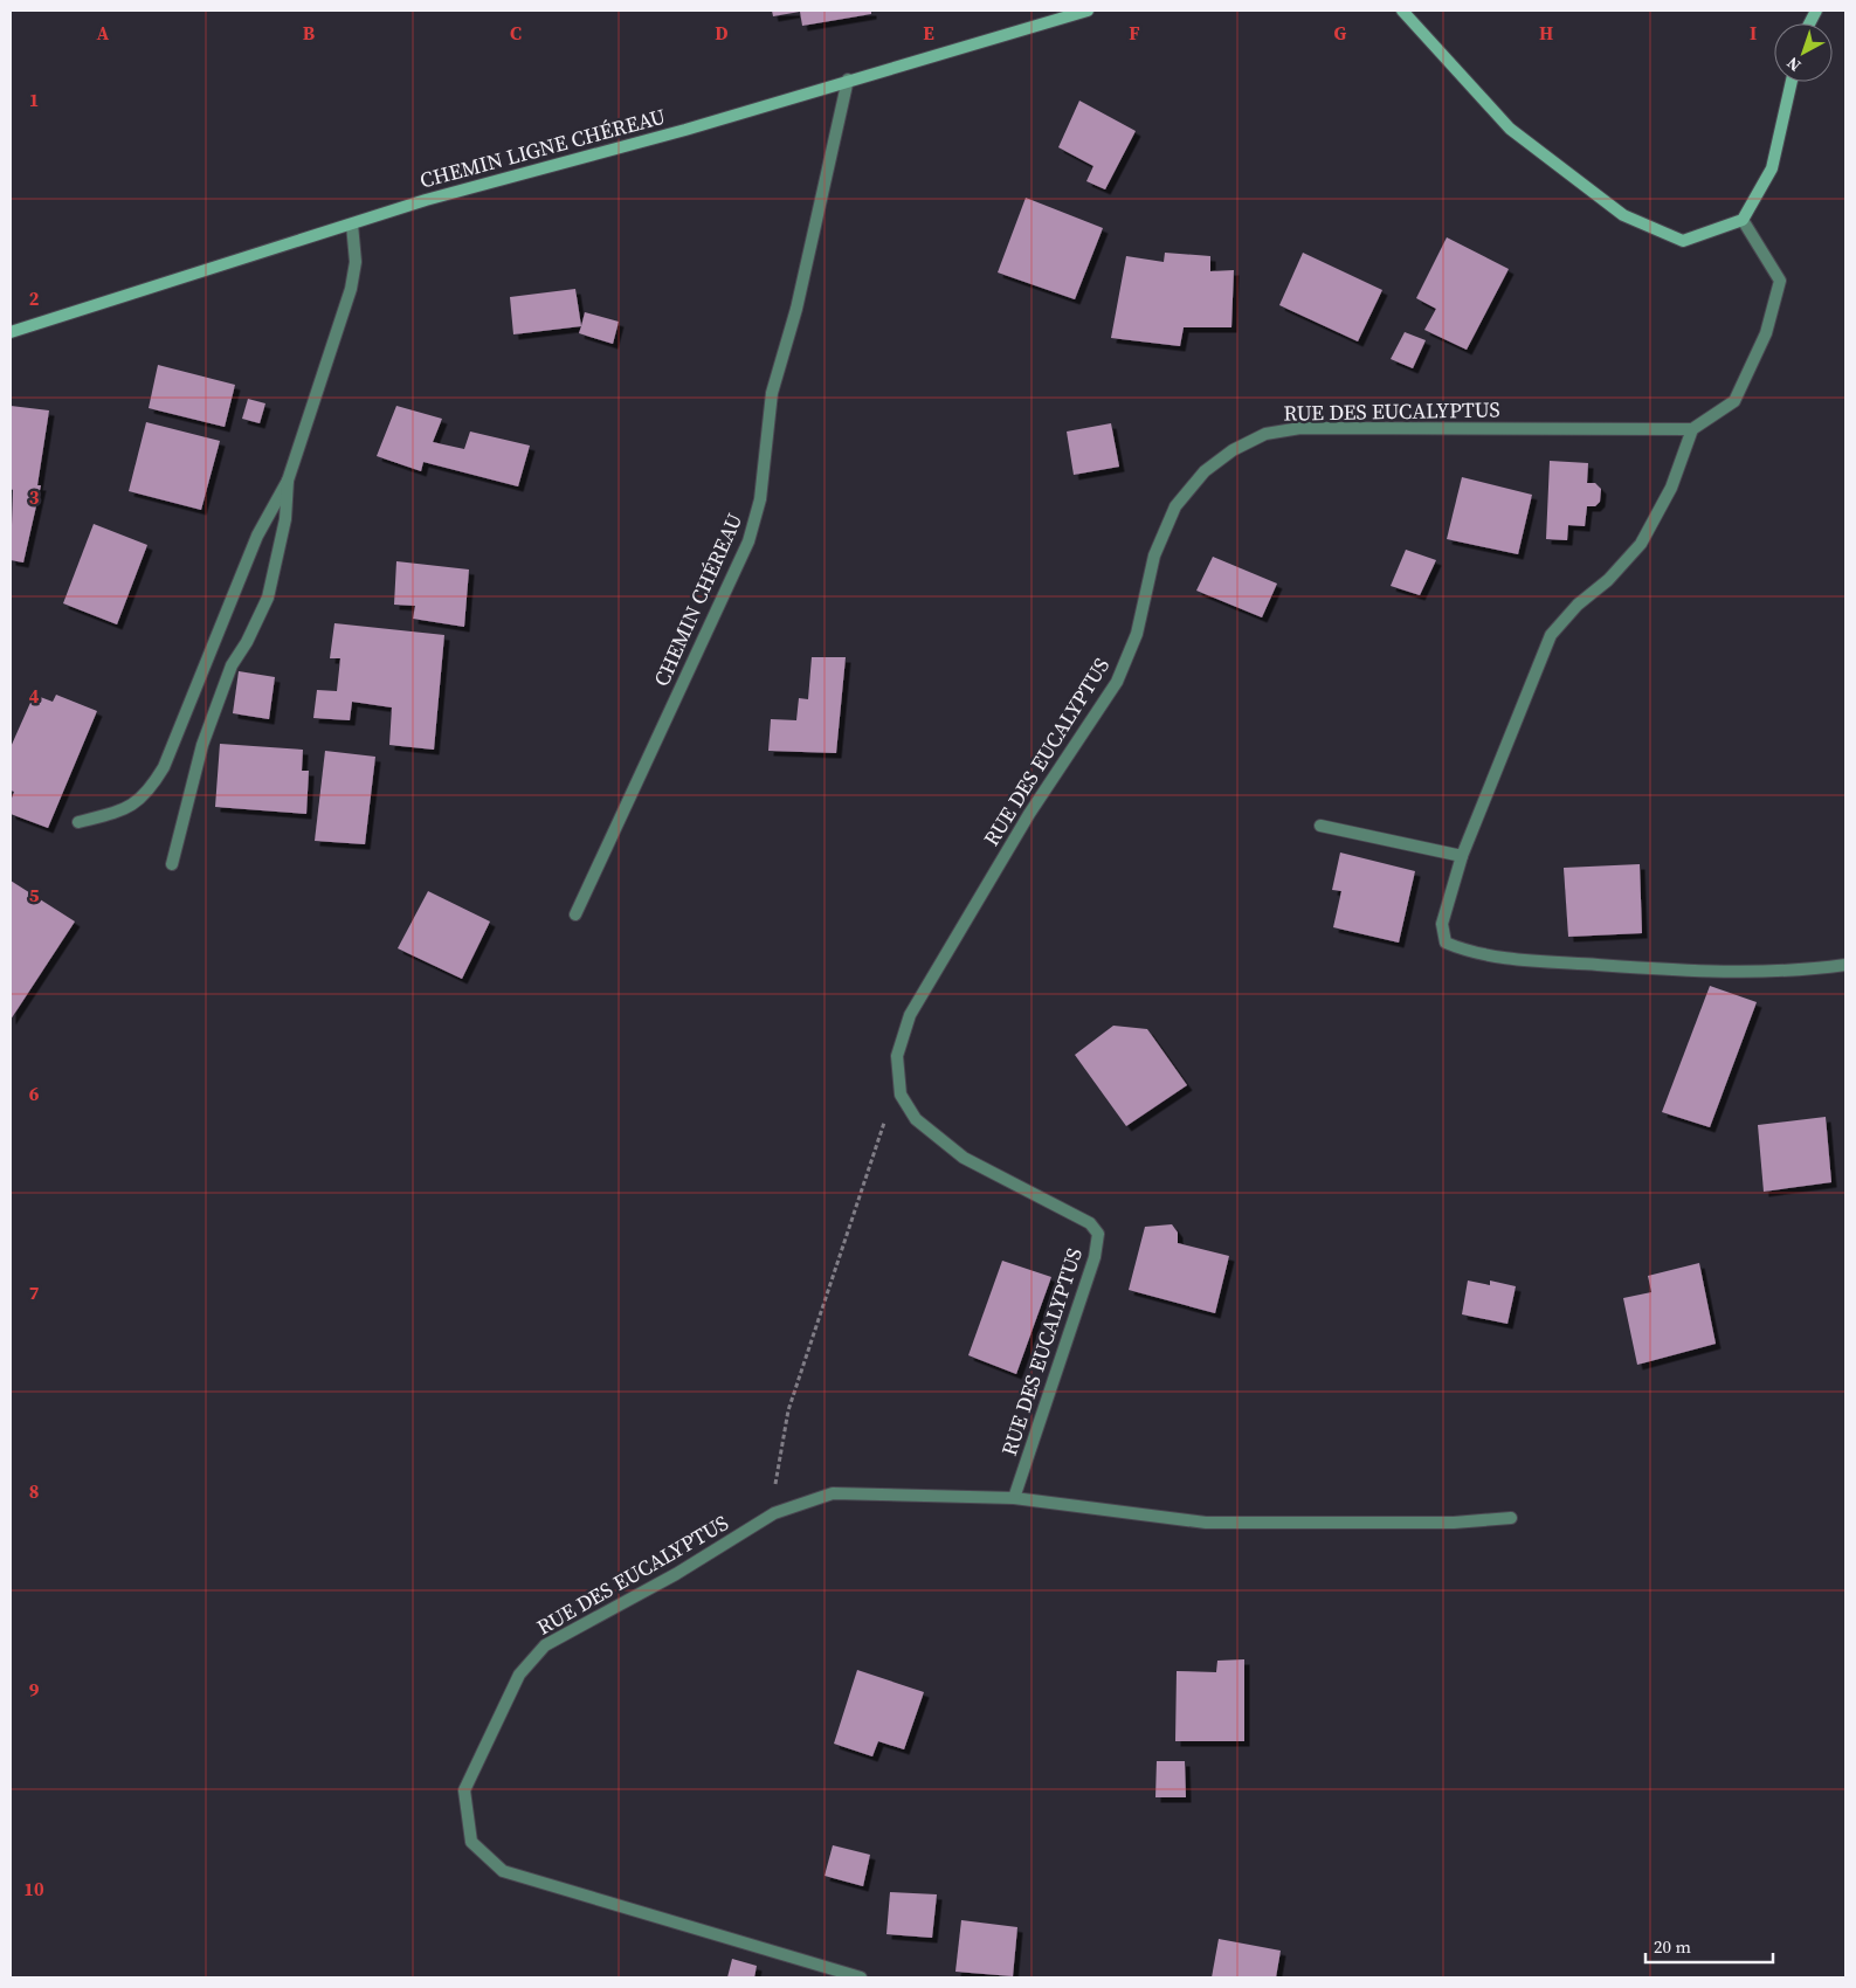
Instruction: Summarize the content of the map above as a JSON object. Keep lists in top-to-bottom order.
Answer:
{
  "streets": {
    "street": ["CHEMIN LIGNE CHÉREAU", "RUE DES EUCALYPTUS", "CHEMIN CHÉREAU"]
  },
  "crossings": [
    ["CHEMIN LIGNE CHÉREAU", "CHEMIN CHÉREAU"]
  ],
  "scale_bar": "20 m",
  "north": "bottom left",
  "grid": {
    "columns": [
      "A",
      "B",
      "C",
      "D",
      "E",
      "F",
      "G",
      "H",
      "I"
    ],
    "rows": [
      "1",
      "2",
      "3",
      "4",
      "5",
      "6",
      "7",
      "8",
      "9",
      "10"
    ]
  }
}
